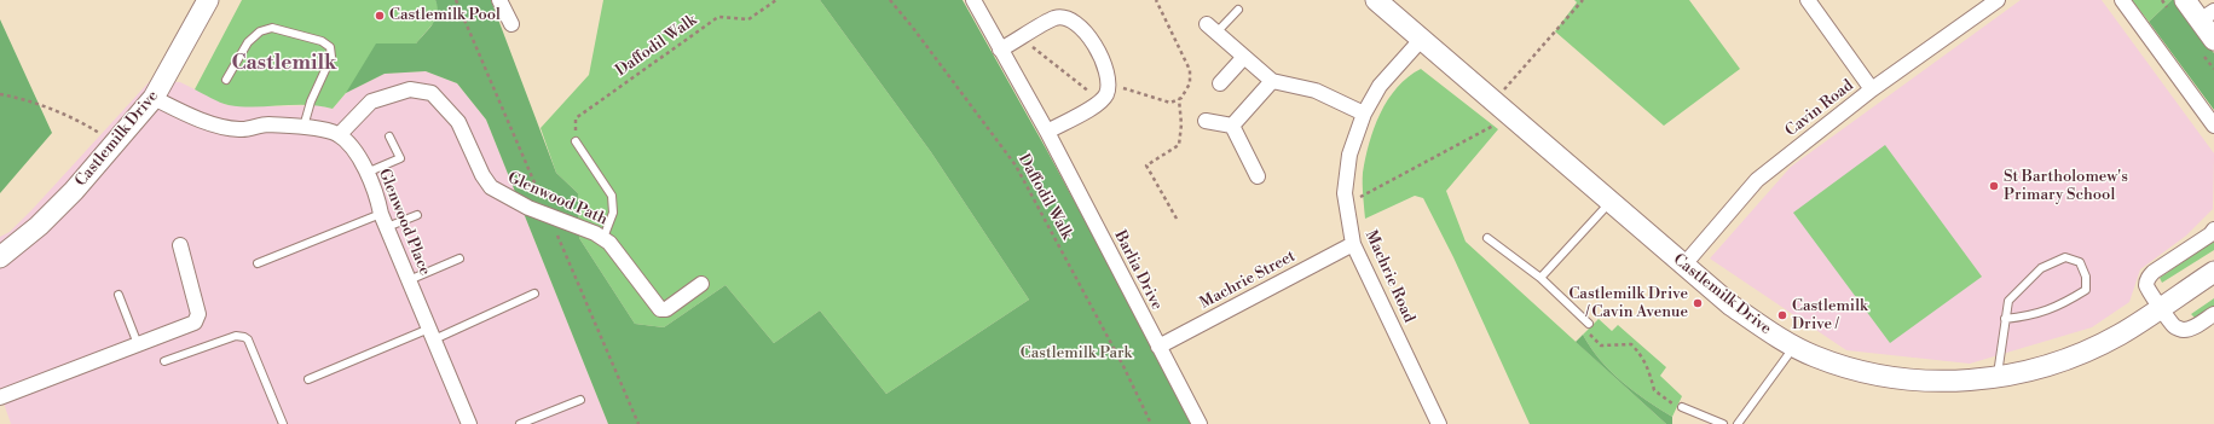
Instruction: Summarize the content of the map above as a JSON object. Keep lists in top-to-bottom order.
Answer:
{
  "streets": {
    "street": [
      "Cavin Road",
      "Castlemilk Drive",
      "Glenwood Path",
      "Glenwood Place",
      "Barlia Drive",
      "Machrie Road",
      "Machrie Street"
    ],
    "path": ["Daffodil Walk"]
  },
  "crossings": [
    ["Cavin Road", "Castlemilk Drive"],
    ["Castlemilk Drive", "Machrie Road"],
    ["Glenwood Path", "Glenwood Place"],
    ["Barlia Drive", "Machrie Street"],
    ["Machrie Road", "Machrie Street"]
  ],
  "districts": ["Castlemilk"],
  "parks": ["Castlemilk Park"],
  "places": [
    "Castlemilk Pool",
    "St Bartholomew's Primary School",
    "Castlemilk Drive / Cavin Avenue",
    "Castlemilk Drive /"
  ]
}
